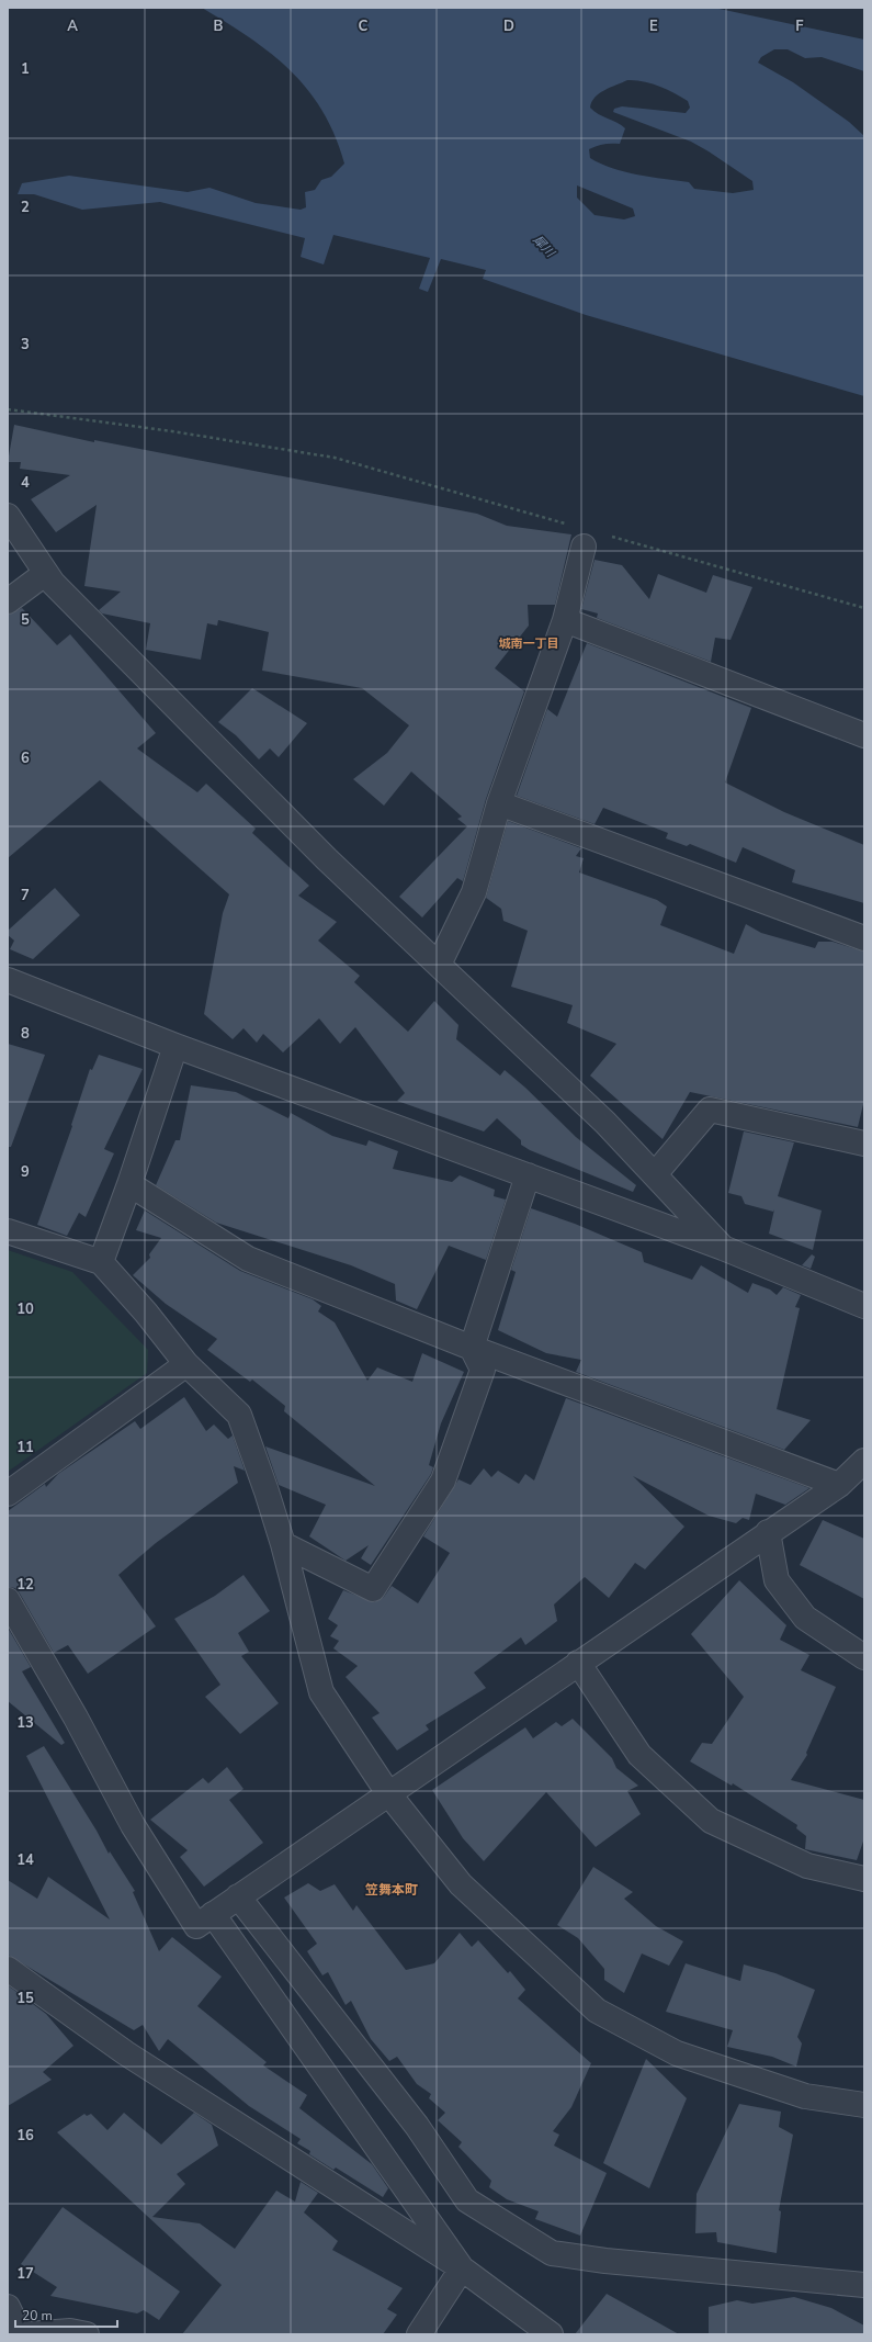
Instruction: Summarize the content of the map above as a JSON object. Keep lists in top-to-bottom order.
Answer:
{
  "districts": ["城南一丁目", "笠舞本町"],
  "water": ["犀川"],
  "scale_bar": "20 m",
  "grid": {
    "columns": [
      "A",
      "B",
      "C",
      "D",
      "E",
      "F"
    ],
    "rows": [
      "1",
      "2",
      "3",
      "4",
      "5",
      "6",
      "7",
      "8",
      "9",
      "10",
      "11",
      "12",
      "13",
      "14",
      "15",
      "16",
      "17"
    ]
  }
}
